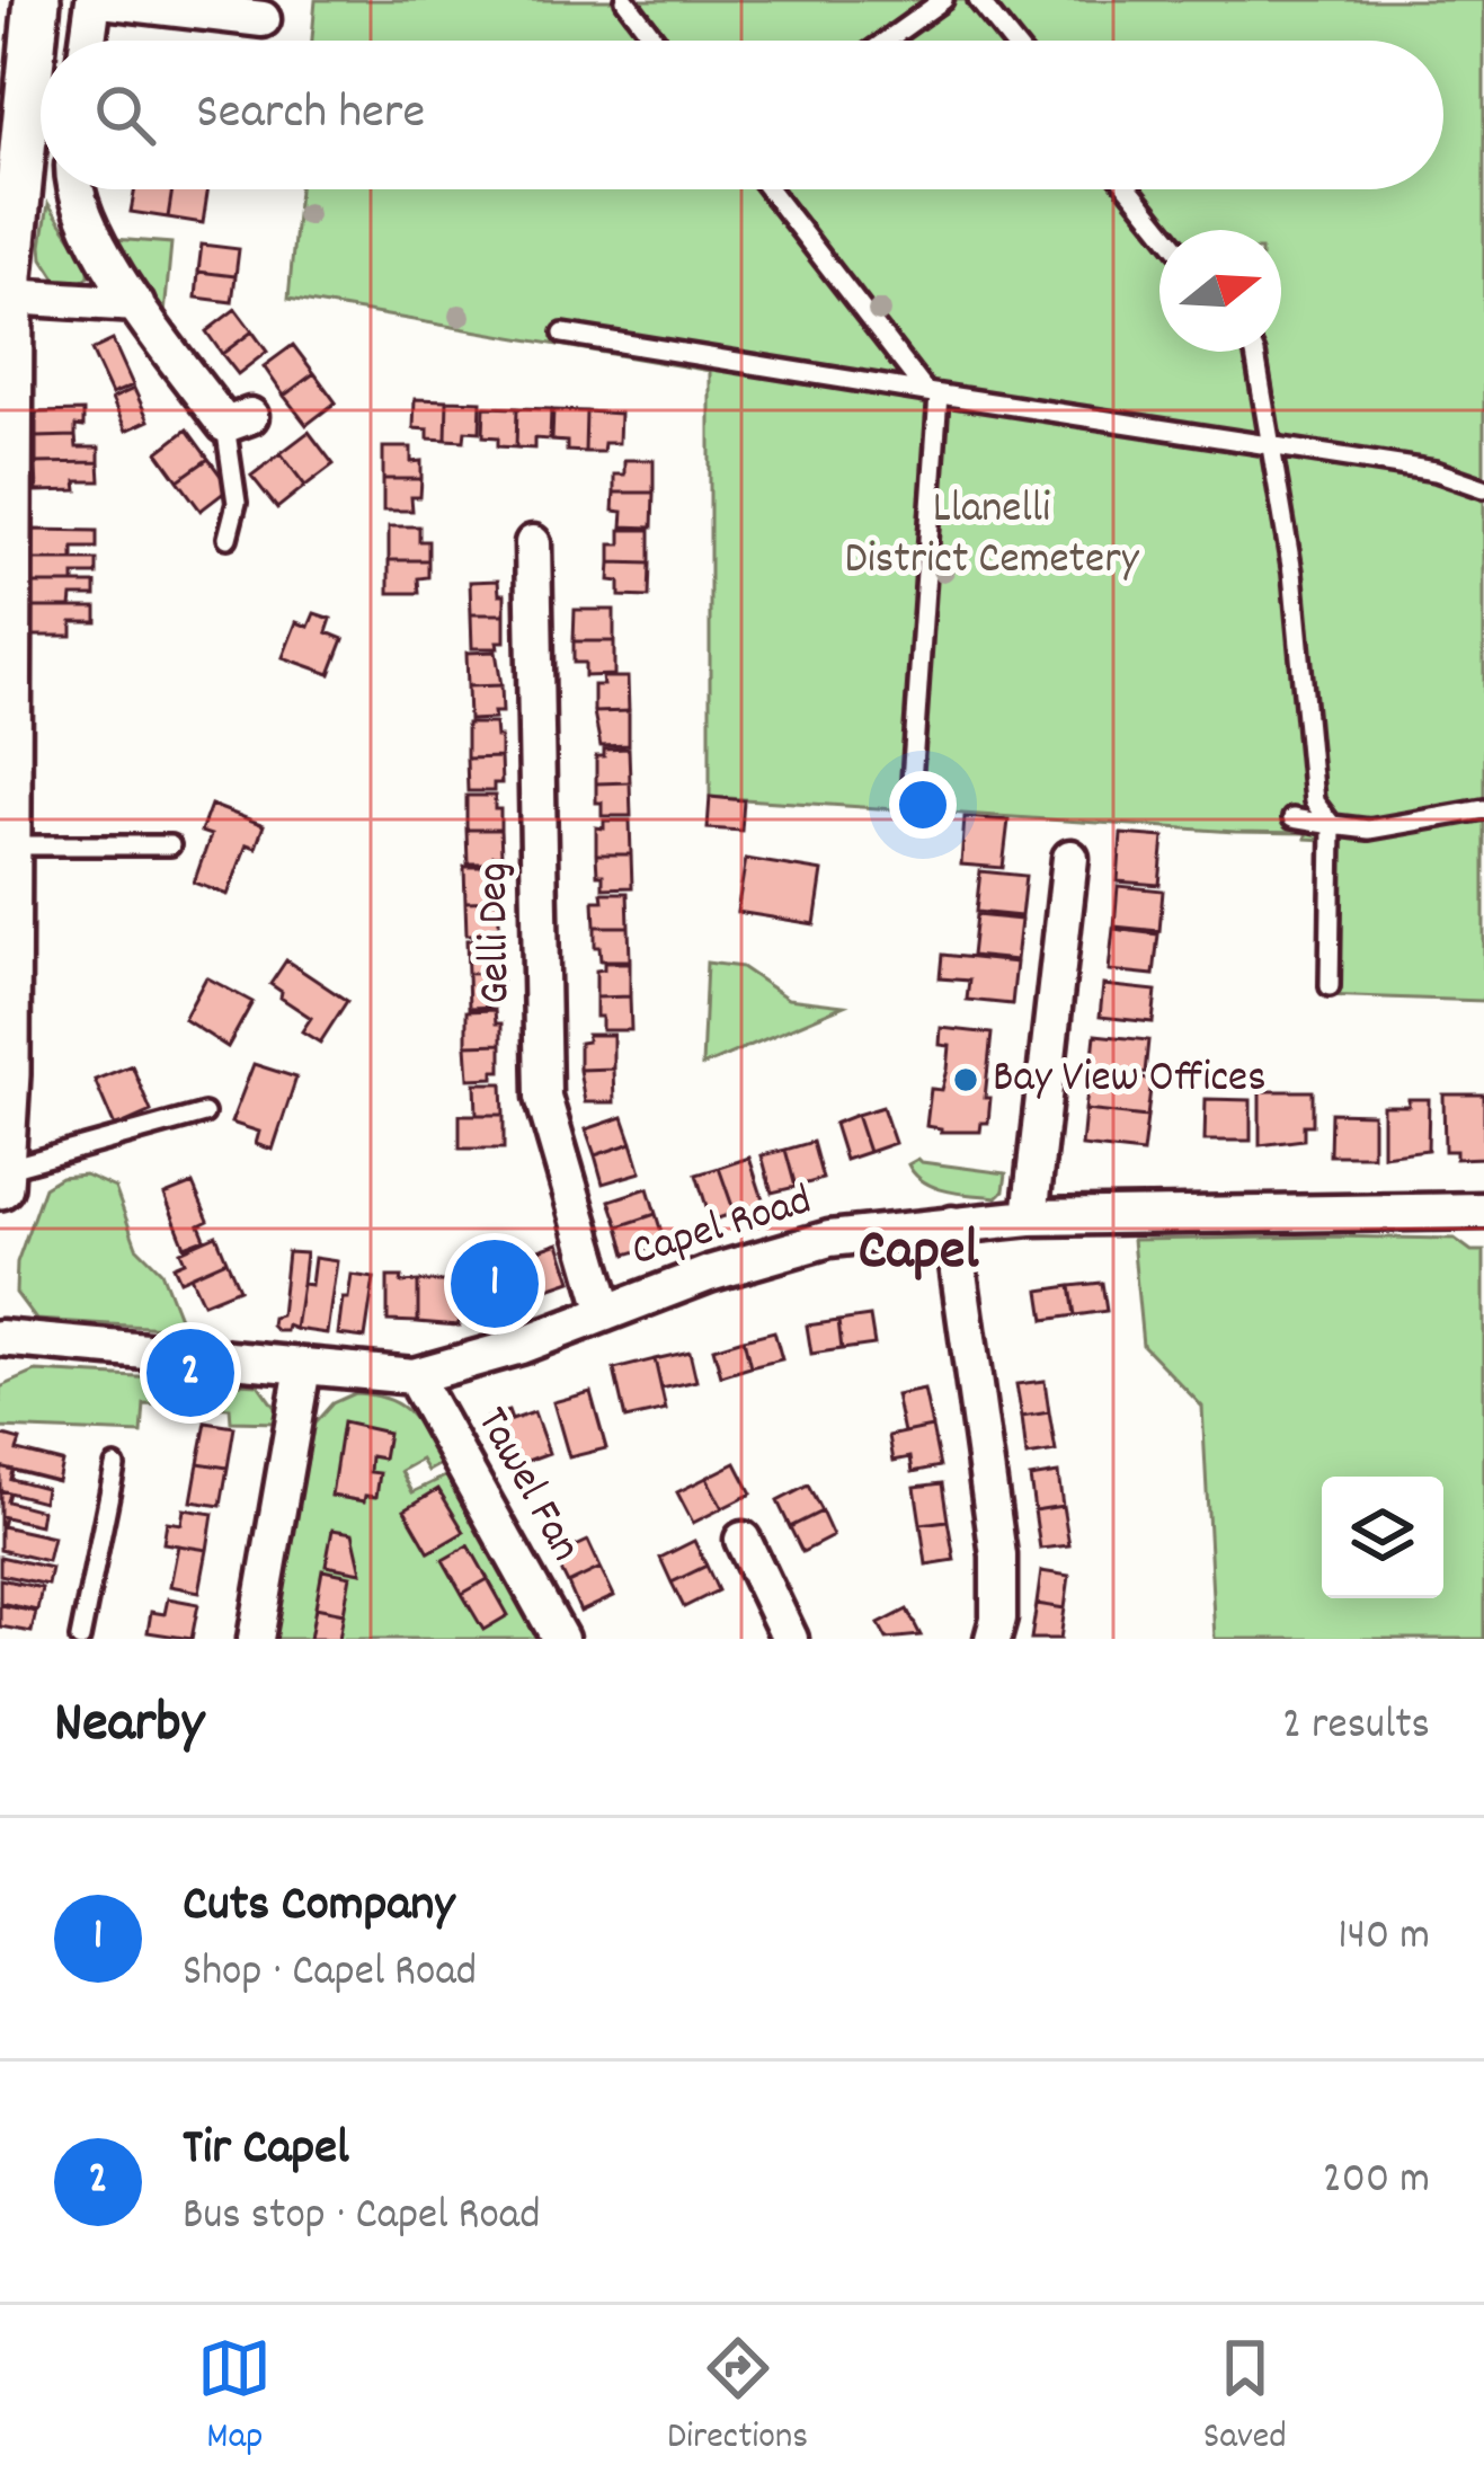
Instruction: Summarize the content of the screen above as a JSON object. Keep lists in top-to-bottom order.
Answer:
{
  "streets": {
    "street": ["Gelli Deg", "Capel Road", "Tawel Fan"]
  },
  "crossings": [
    ["Gelli Deg", "Capel Road"],
    ["Capel Road", "Tawel Fan"]
  ],
  "districts": ["Capel"],
  "parks": ["Llanelli District Cemetery"],
  "places": ["Bay View Offices"],
  "north": "right",
  "page": {
    "search": "Search here",
    "pins": ["1", "2"],
    "heading": ["Nearby", "2 results"],
    "list": [
      {
        "mark": "1",
        "name": "Cuts Company",
        "note": "Shop · Capel Road",
        "value": "140 m"
      },
      {
        "mark": "2",
        "name": "Tir Capel",
        "note": "Bus stop · Capel Road",
        "value": "200 m"
      }
    ],
    "nav": ["Map", "Directions", "Saved"]
  }
}
